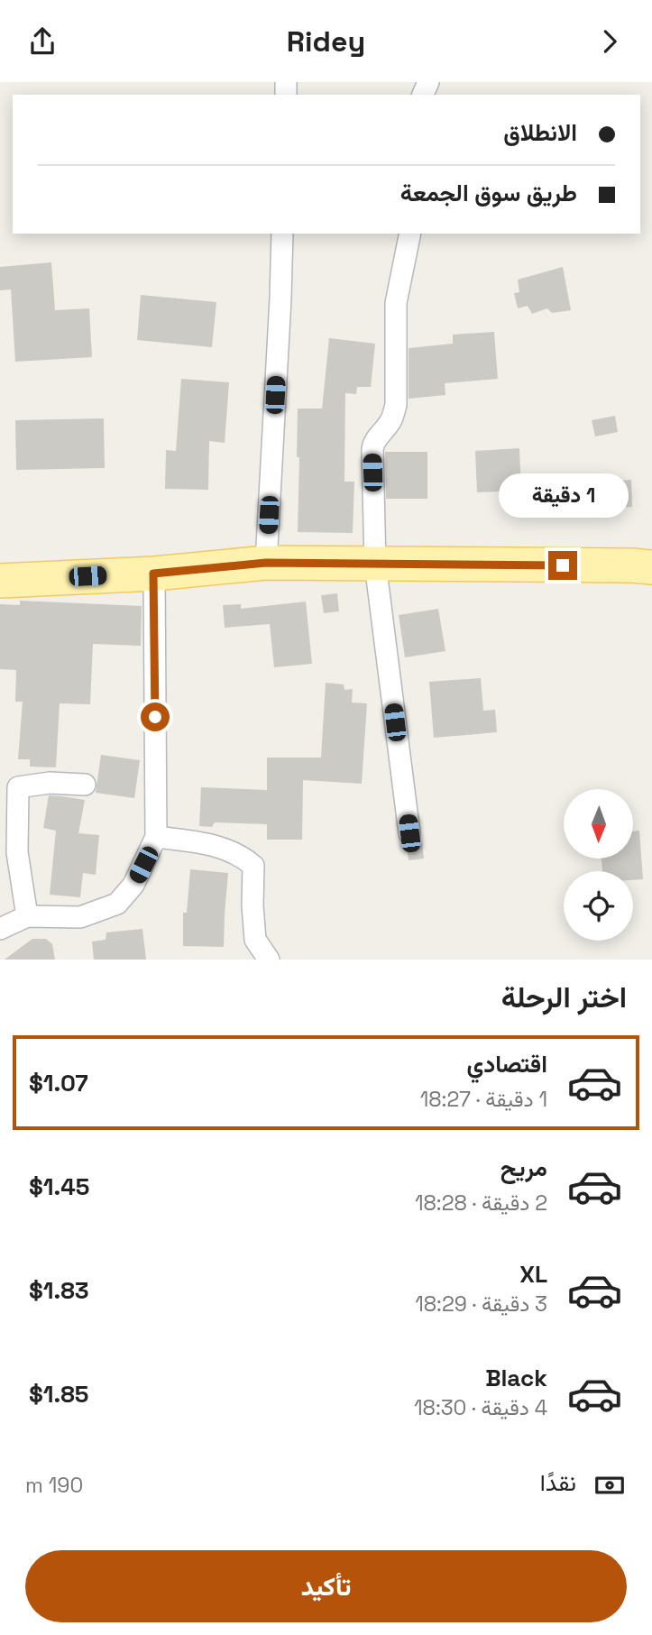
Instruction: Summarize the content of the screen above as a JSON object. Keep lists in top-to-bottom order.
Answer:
{
  "north": "bottom",
  "page": {
    "header": "Ridey",
    "banner": ["الانطلاق", "طريق سوق الجمعة"],
    "bubble": "1 دقيقة",
    "heading": "اختر الرحلة",
    "list": [
      {
        "name": "اقتصادي",
        "note": "1 دقيقة · 18:27",
        "value": "$1.07"
      },
      {
        "name": "مريح",
        "note": "2 دقيقة · 18:28",
        "value": "$1.45"
      },
      {
        "name": "XL",
        "note": "3 دقيقة · 18:29",
        "value": "$1.83"
      },
      {
        "name": "Black",
        "note": "4 دقيقة · 18:30",
        "value": "$1.85"
      }
    ],
    "pay": ["نقدًا", "190 m"],
    "buttons": "تأكيد"
  }
}
